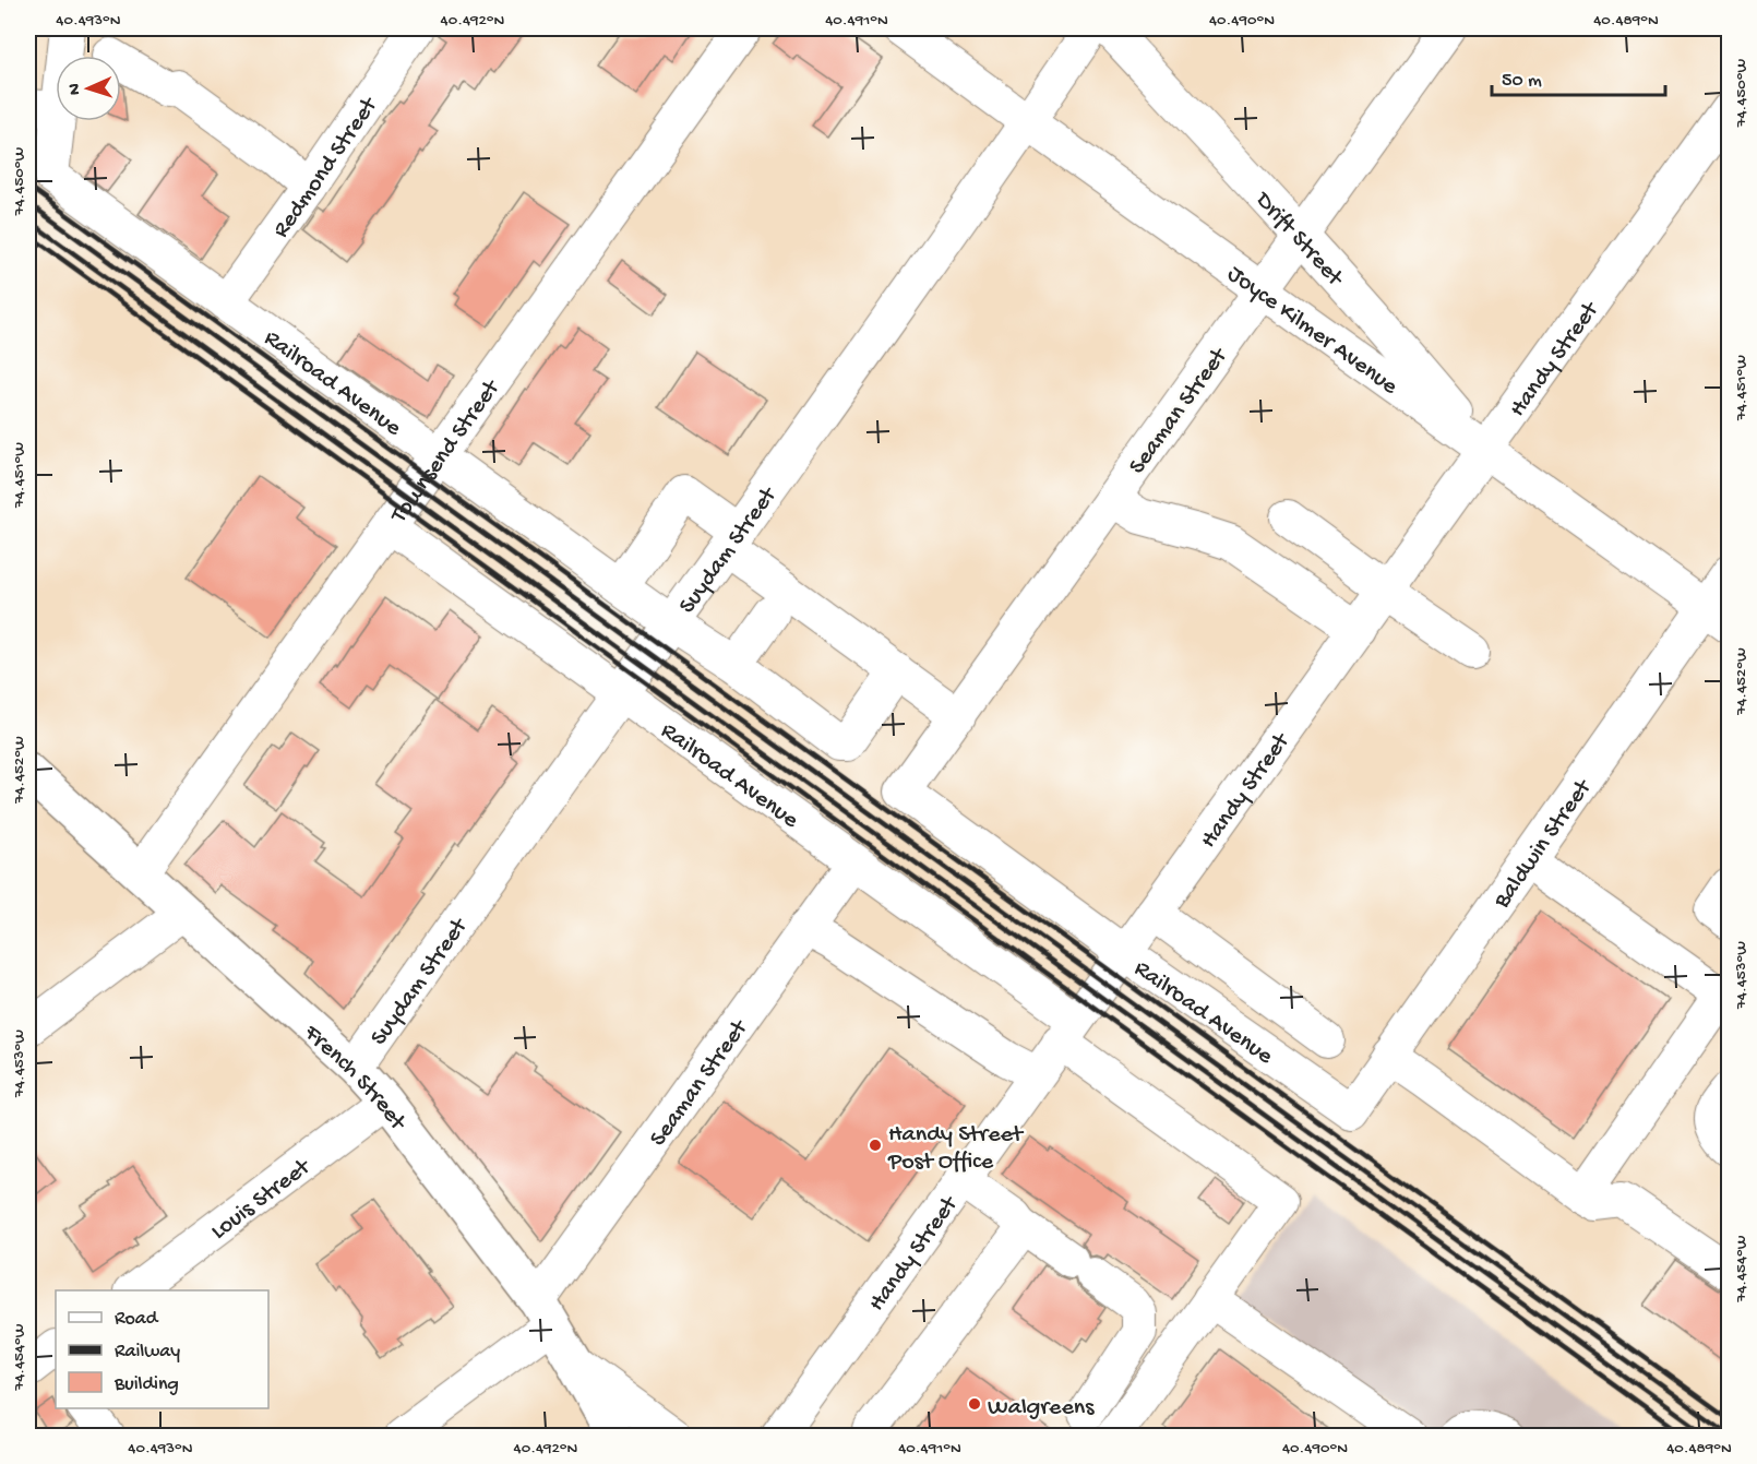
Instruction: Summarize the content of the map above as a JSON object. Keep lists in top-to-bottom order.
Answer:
{
  "streets": {
    "main road": ["French Street"],
    "street": [
      "Redmond Street",
      "Drift Street",
      "Joyce Kilmer Avenue",
      "Handy Street",
      "Railroad Avenue",
      "Seaman Street",
      "Townsend Street",
      "Suydam Street",
      "Baldwin Street",
      "Louis Street"
    ]
  },
  "crossings": [
    ["Redmond Street", "Railroad Avenue"],
    ["Drift Street", "Joyce Kilmer Avenue"],
    ["Drift Street", "Handy Street"],
    ["Drift Street", "Seaman Street"],
    ["Joyce Kilmer Avenue", "Handy Street"],
    ["Joyce Kilmer Avenue", "Seaman Street"],
    ["Joyce Kilmer Avenue", "Suydam Street"],
    ["Joyce Kilmer Avenue", "Baldwin Street"],
    ["Handy Street", "Railroad Avenue"],
    ["Railroad Avenue", "Seaman Street"],
    ["Railroad Avenue", "Townsend Street"],
    ["Railroad Avenue", "Suydam Street"],
    ["Railroad Avenue", "Baldwin Street"],
    ["Seaman Street", "French Street"],
    ["Townsend Street", "French Street"],
    ["Suydam Street", "French Street"],
    ["French Street", "Louis Street"]
  ],
  "places": ["Handy Street Post Office", "Walgreens"],
  "legend": ["Road", "Railway", "Building"],
  "scale_bar": "50 m",
  "north": "left",
  "coordinates": [
    "40.493°N",
    "40.492°N",
    "40.491°N",
    "40.490°N",
    "40.489°N",
    "74.450°W",
    "74.451°W",
    "74.452°W",
    "74.453°W",
    "74.454°W"
  ]
}
